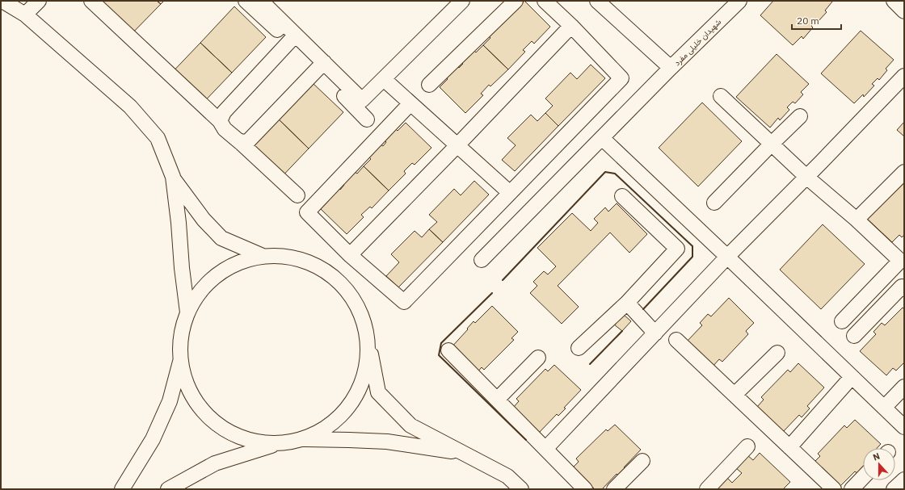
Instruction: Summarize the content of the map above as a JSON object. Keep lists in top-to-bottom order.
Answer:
{
  "streets": {
    "street": ["شهیدان خلیلی مفرد"]
  },
  "scale_bar": "20 m",
  "north": "top"
}
